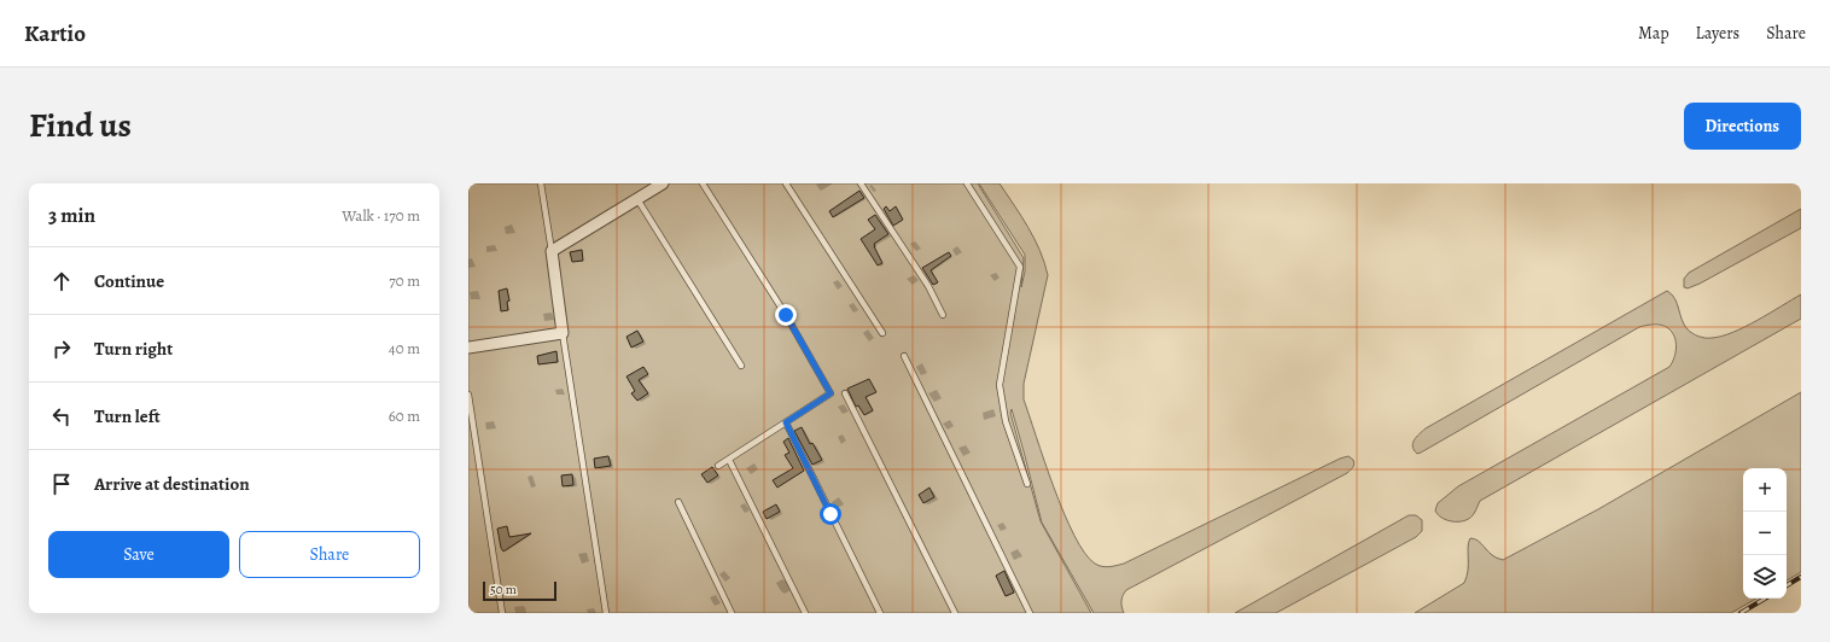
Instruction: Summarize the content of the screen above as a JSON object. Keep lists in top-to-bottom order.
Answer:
{
  "scale_bar": "50 m",
  "page": {
    "header": "Kartio",
    "nav": ["Map", "Layers", "Share"],
    "title": "Find us",
    "buttons": [
      "Directions",
      ["Save", "Share"]
    ],
    "heading": ["3 min", "Walk · 170 m"],
    "list": [
      ["Continue", "70 m"],
      ["Turn right", "40 m"],
      ["Turn left", "60 m"],
      "Arrive at destination"
    ],
    "map_buttons": ["+", "−"],
    "scale": "50 m"
  }
}
